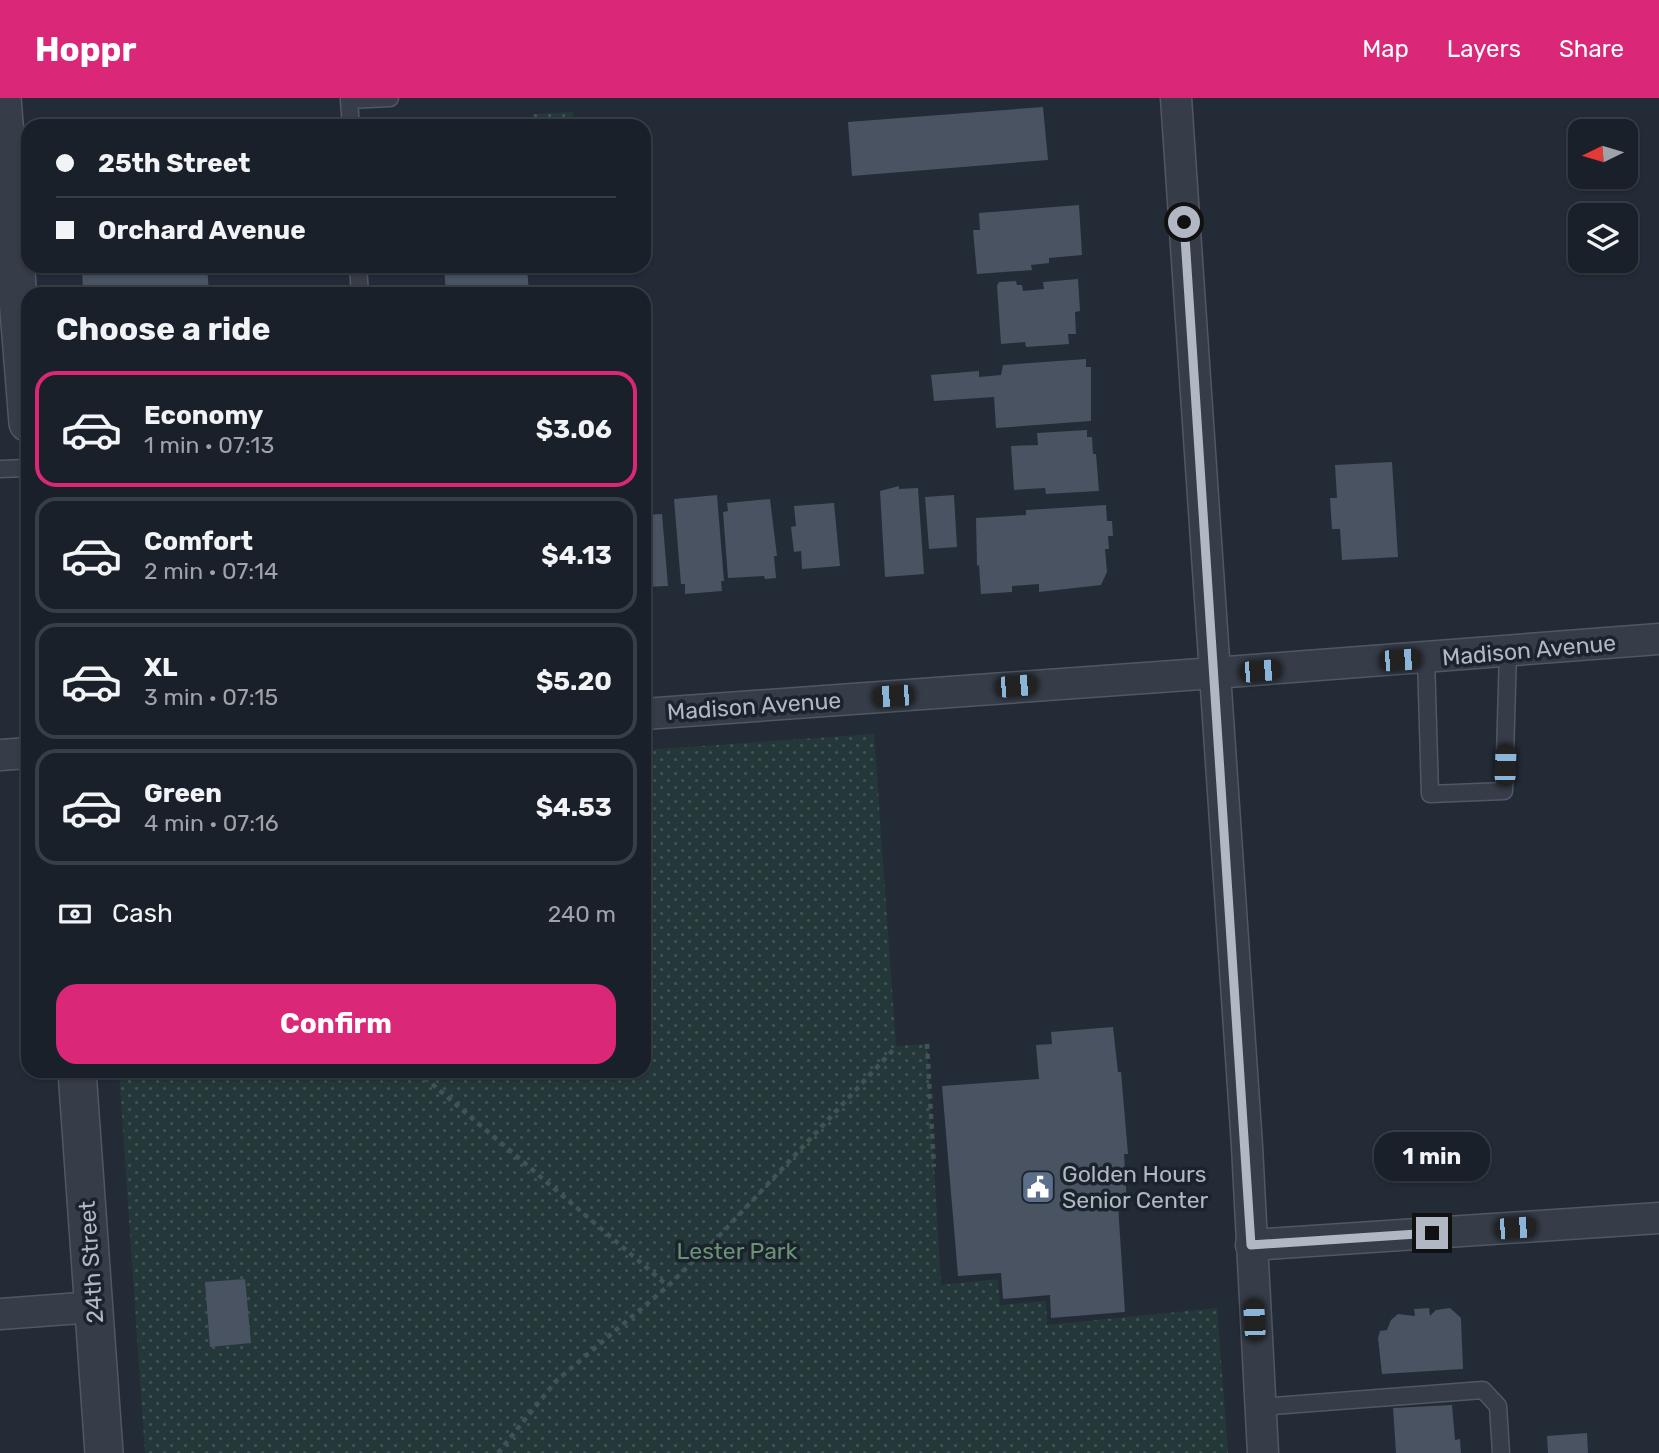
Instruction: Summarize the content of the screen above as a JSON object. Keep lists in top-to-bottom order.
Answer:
{
  "streets": {
    "street": ["Madison Avenue", "24th Street"]
  },
  "parks": ["Lester Park"],
  "places": {
    "public building": ["Golden Hours Senior Center"]
  },
  "north": "left",
  "page": {
    "header": "Hoppr",
    "nav": ["Map", "Layers", "Share"],
    "banner": ["25th Street", "Orchard Avenue"],
    "heading": "Choose a ride",
    "list": [
      {
        "name": "Economy",
        "note": "1 min · 07:13",
        "value": "$3.06"
      },
      {
        "name": "Comfort",
        "note": "2 min · 07:14",
        "value": "$4.13"
      },
      {
        "name": "XL",
        "note": "3 min · 07:15",
        "value": "$5.20"
      },
      {
        "name": "Green",
        "note": "4 min · 07:16",
        "value": "$4.53"
      }
    ],
    "pay": ["Cash", "240 m"],
    "buttons": "Confirm",
    "bubble": "1 min"
  }
}
